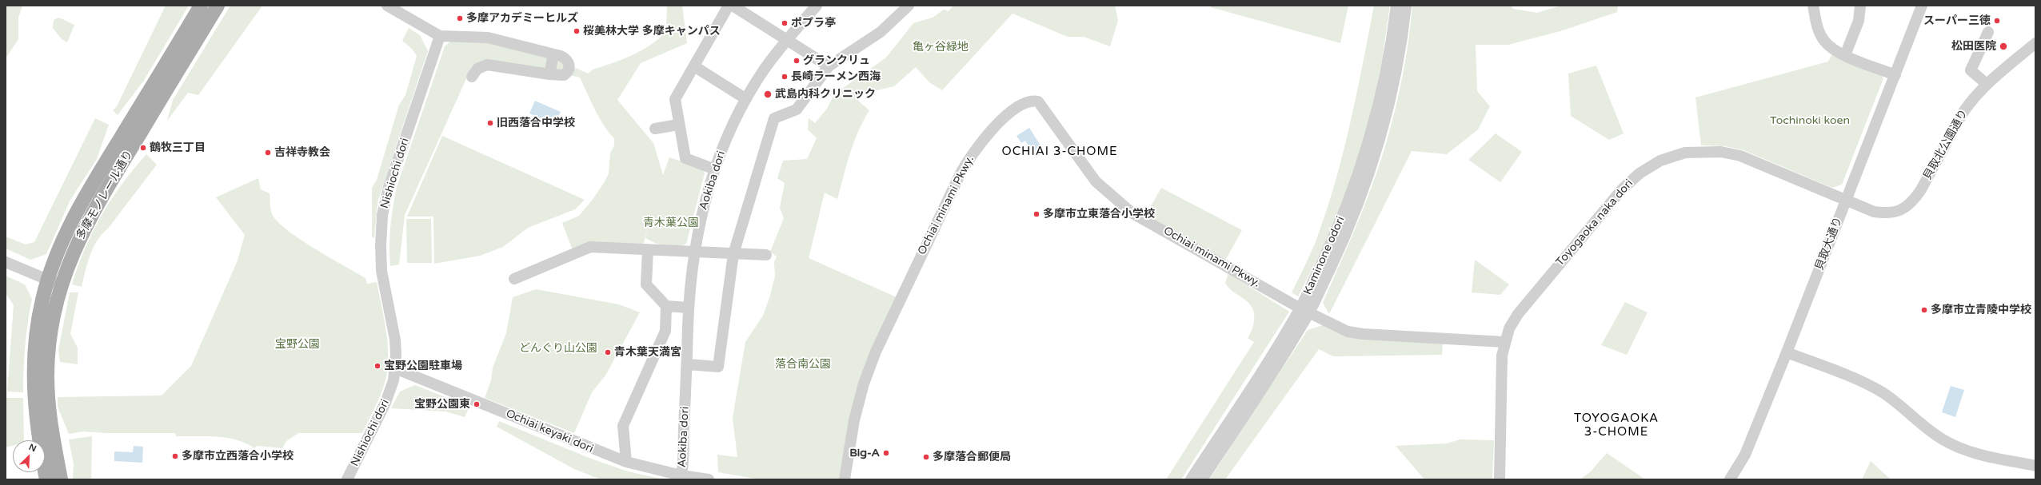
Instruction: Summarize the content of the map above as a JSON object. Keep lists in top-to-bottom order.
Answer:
{
  "streets": {
    "main road": ["多摩モノレール通り"],
    "street": [
      "貝取北公園通り",
      "Nishiochi dori",
      "Aokiba dori",
      "Ochiai minami Pkwy.",
      "Toyogaoka naka dori",
      "貝取大通り",
      "Kaminone odori",
      "Ochiai keyaki dori"
    ]
  },
  "crossings": [
    ["貝取北公園通り", "Toyogaoka naka dori"],
    ["貝取北公園通り", "貝取大通り"],
    ["Nishiochi dori", "Ochiai keyaki dori"],
    ["Aokiba dori", "Ochiai keyaki dori"],
    ["Ochiai minami Pkwy.", "Toyogaoka naka dori"],
    ["Ochiai minami Pkwy.", "Kaminone odori"],
    ["Toyogaoka naka dori", "貝取大通り"]
  ],
  "districts": ["OCHIAI 3-CHOME", "TOYOGAOKA 3-CHOME"],
  "parks": [
    "亀ヶ谷緑地",
    "Tochinoki koen",
    "青木葉公園",
    "宝野公園",
    "どんぐり山公園",
    "落合南公園"
  ],
  "places": [
    "多摩アカデミーヒルズ",
    "スーパー三徳",
    "ポプラ亭",
    "桜美林大学 多摩キャンパス",
    "松田医院",
    "グランクリュ",
    "長崎ラーメン西海",
    "武島内科クリニック",
    "旧西落合中学校",
    "鶴牧三丁目",
    "吉祥寺教会",
    "多摩市立東落合小学校",
    "多摩市立青陵中学校",
    "青木葉天満宮",
    "宝野公園駐車場",
    "宝野公園東",
    "Big-A",
    "多摩市立西落合小学校",
    "多摩落合郵便局"
  ],
  "north": "top right"
}
